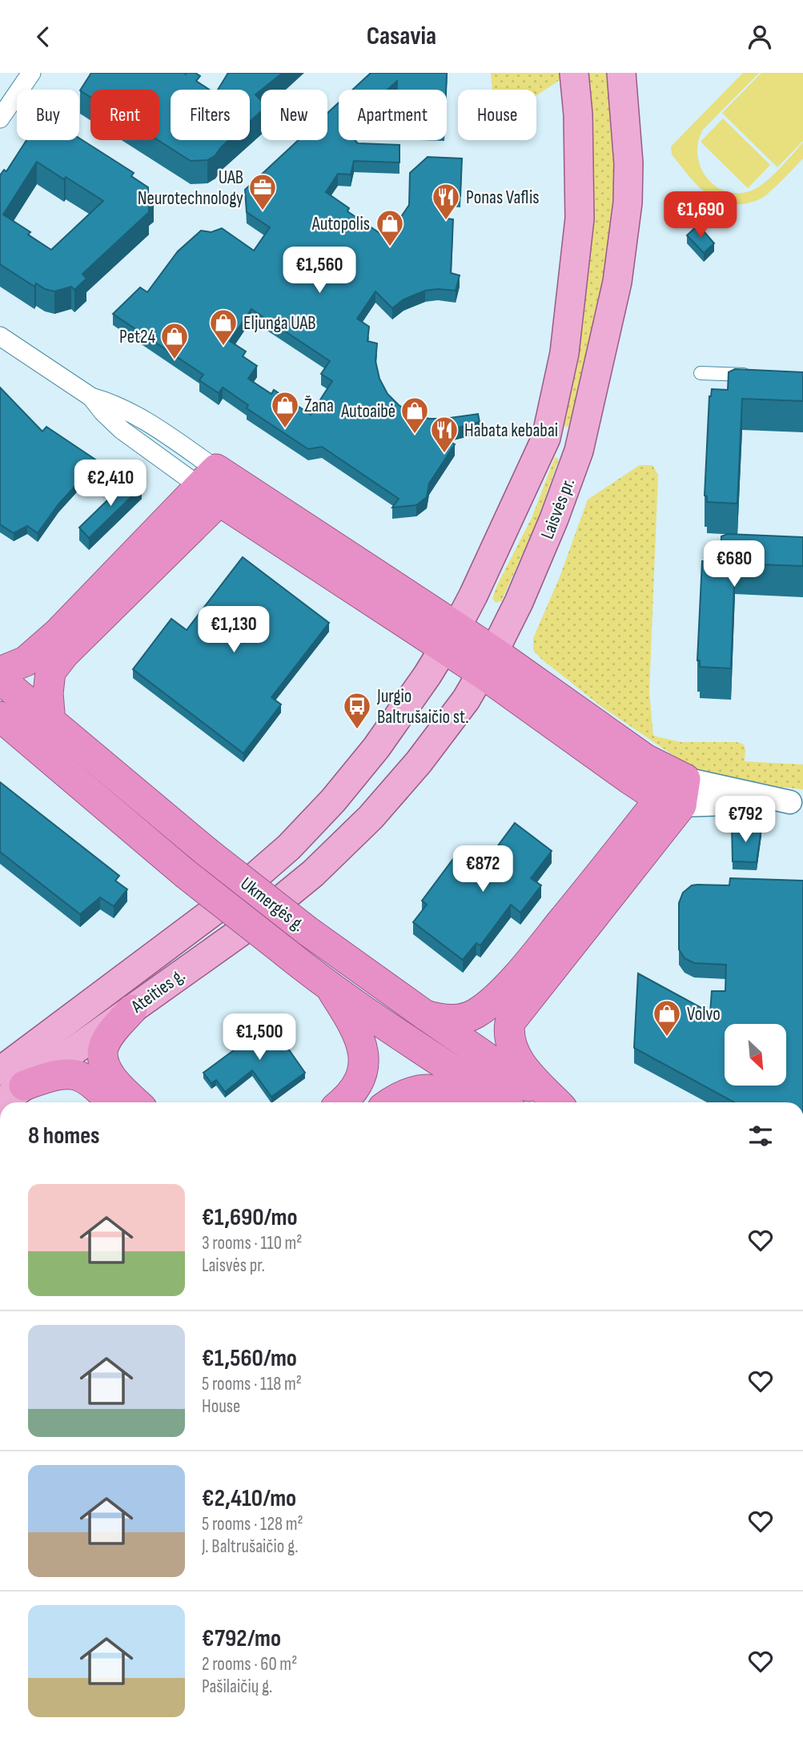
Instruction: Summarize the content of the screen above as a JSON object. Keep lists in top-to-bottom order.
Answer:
{
  "streets": {
    "highway": ["Ukmergės g."],
    "main road": ["Laisvės pr.", "Ateities g."]
  },
  "crossings": [
    ["Laisvės pr.", "Ateities g."]
  ],
  "places": {
    "office": ["UAB Neurotechnology"],
    "restaurant": ["Ponas Vaflis", "Habata kebabai"],
    "shop": [
      "Autopolis",
      "Eljunga UAB",
      "Pet24",
      "Žana",
      "Autoaibė",
      "Volvo"
    ],
    "bus stop": ["Jurgio Baltrušaičio st."]
  },
  "north": "bottom right",
  "page": {
    "header": "Casavia",
    "chip": [
      "Buy",
      "Rent",
      "Filters",
      "New",
      "Apartment",
      "House"
    ],
    "price": [
      "€1,690",
      "€1,560",
      "€2,410",
      "€680",
      "€1,130",
      "€792",
      "€872",
      "€1,500"
    ],
    "heading": "8 homes",
    "list": [
      {
        "name": "€1,690/mo",
        "note": "3 rooms · 110 m² · Laisvės pr."
      },
      {
        "name": "€1,560/mo",
        "note": "5 rooms · 118 m² · House"
      },
      {
        "name": "€2,410/mo",
        "note": "5 rooms · 128 m² · J. Baltrušaičio g."
      },
      {
        "name": "€792/mo",
        "note": "2 rooms · 60 m² · Pašilaičių g."
      }
    ]
  }
}
